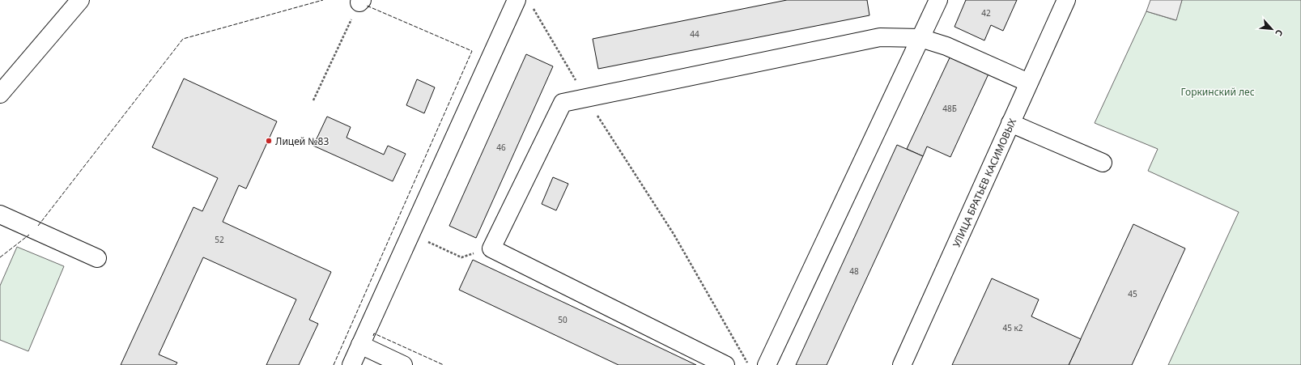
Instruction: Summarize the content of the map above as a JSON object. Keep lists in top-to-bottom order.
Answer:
{
  "streets": {
    "street": ["УЛИЦА БРАТЬЕВ КАСИМОВЫХ"]
  },
  "parks": ["Горкинский лес"],
  "places": ["Лицей №83"],
  "house_numbers": [
    "42",
    "44",
    "48Б",
    "46",
    "52",
    "48",
    "45",
    "50",
    "45 к2"
  ],
  "north": "bottom right"
}
